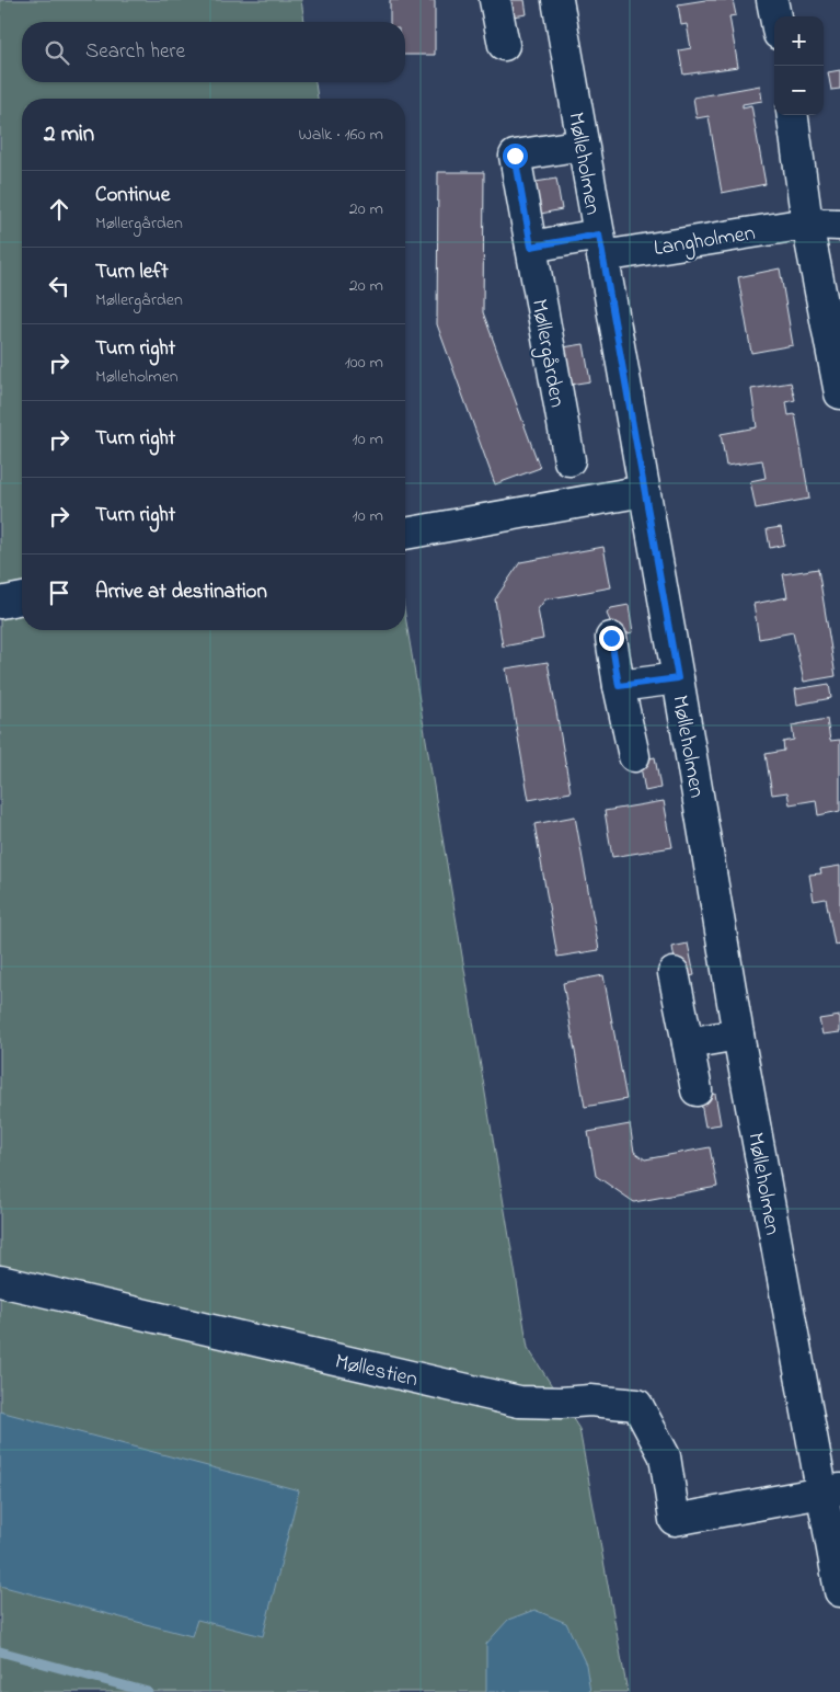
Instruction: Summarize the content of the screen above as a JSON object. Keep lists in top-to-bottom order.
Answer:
{
  "streets": {
    "street": [
      "Mølleholmen",
      "Langholmen",
      "Møllergården",
      "Møllestien"
    ]
  },
  "crossings": [
    ["Mølleholmen", "Langholmen"],
    ["Mølleholmen", "Møllergården"],
    ["Mølleholmen", "Møllestien"]
  ],
  "page": {
    "map_buttons": ["+", "−"],
    "search": "Search here",
    "heading": ["2 min", "Walk · 160 m"],
    "list": [
      ["Continue", "Møllergården", "20 m"],
      ["Turn left", "Møllergården", "20 m"],
      ["Turn right", "Mølleholmen", "100 m"],
      ["Turn right", "10 m"],
      ["Turn right", "10 m"],
      "Arrive at destination"
    ]
  }
}
